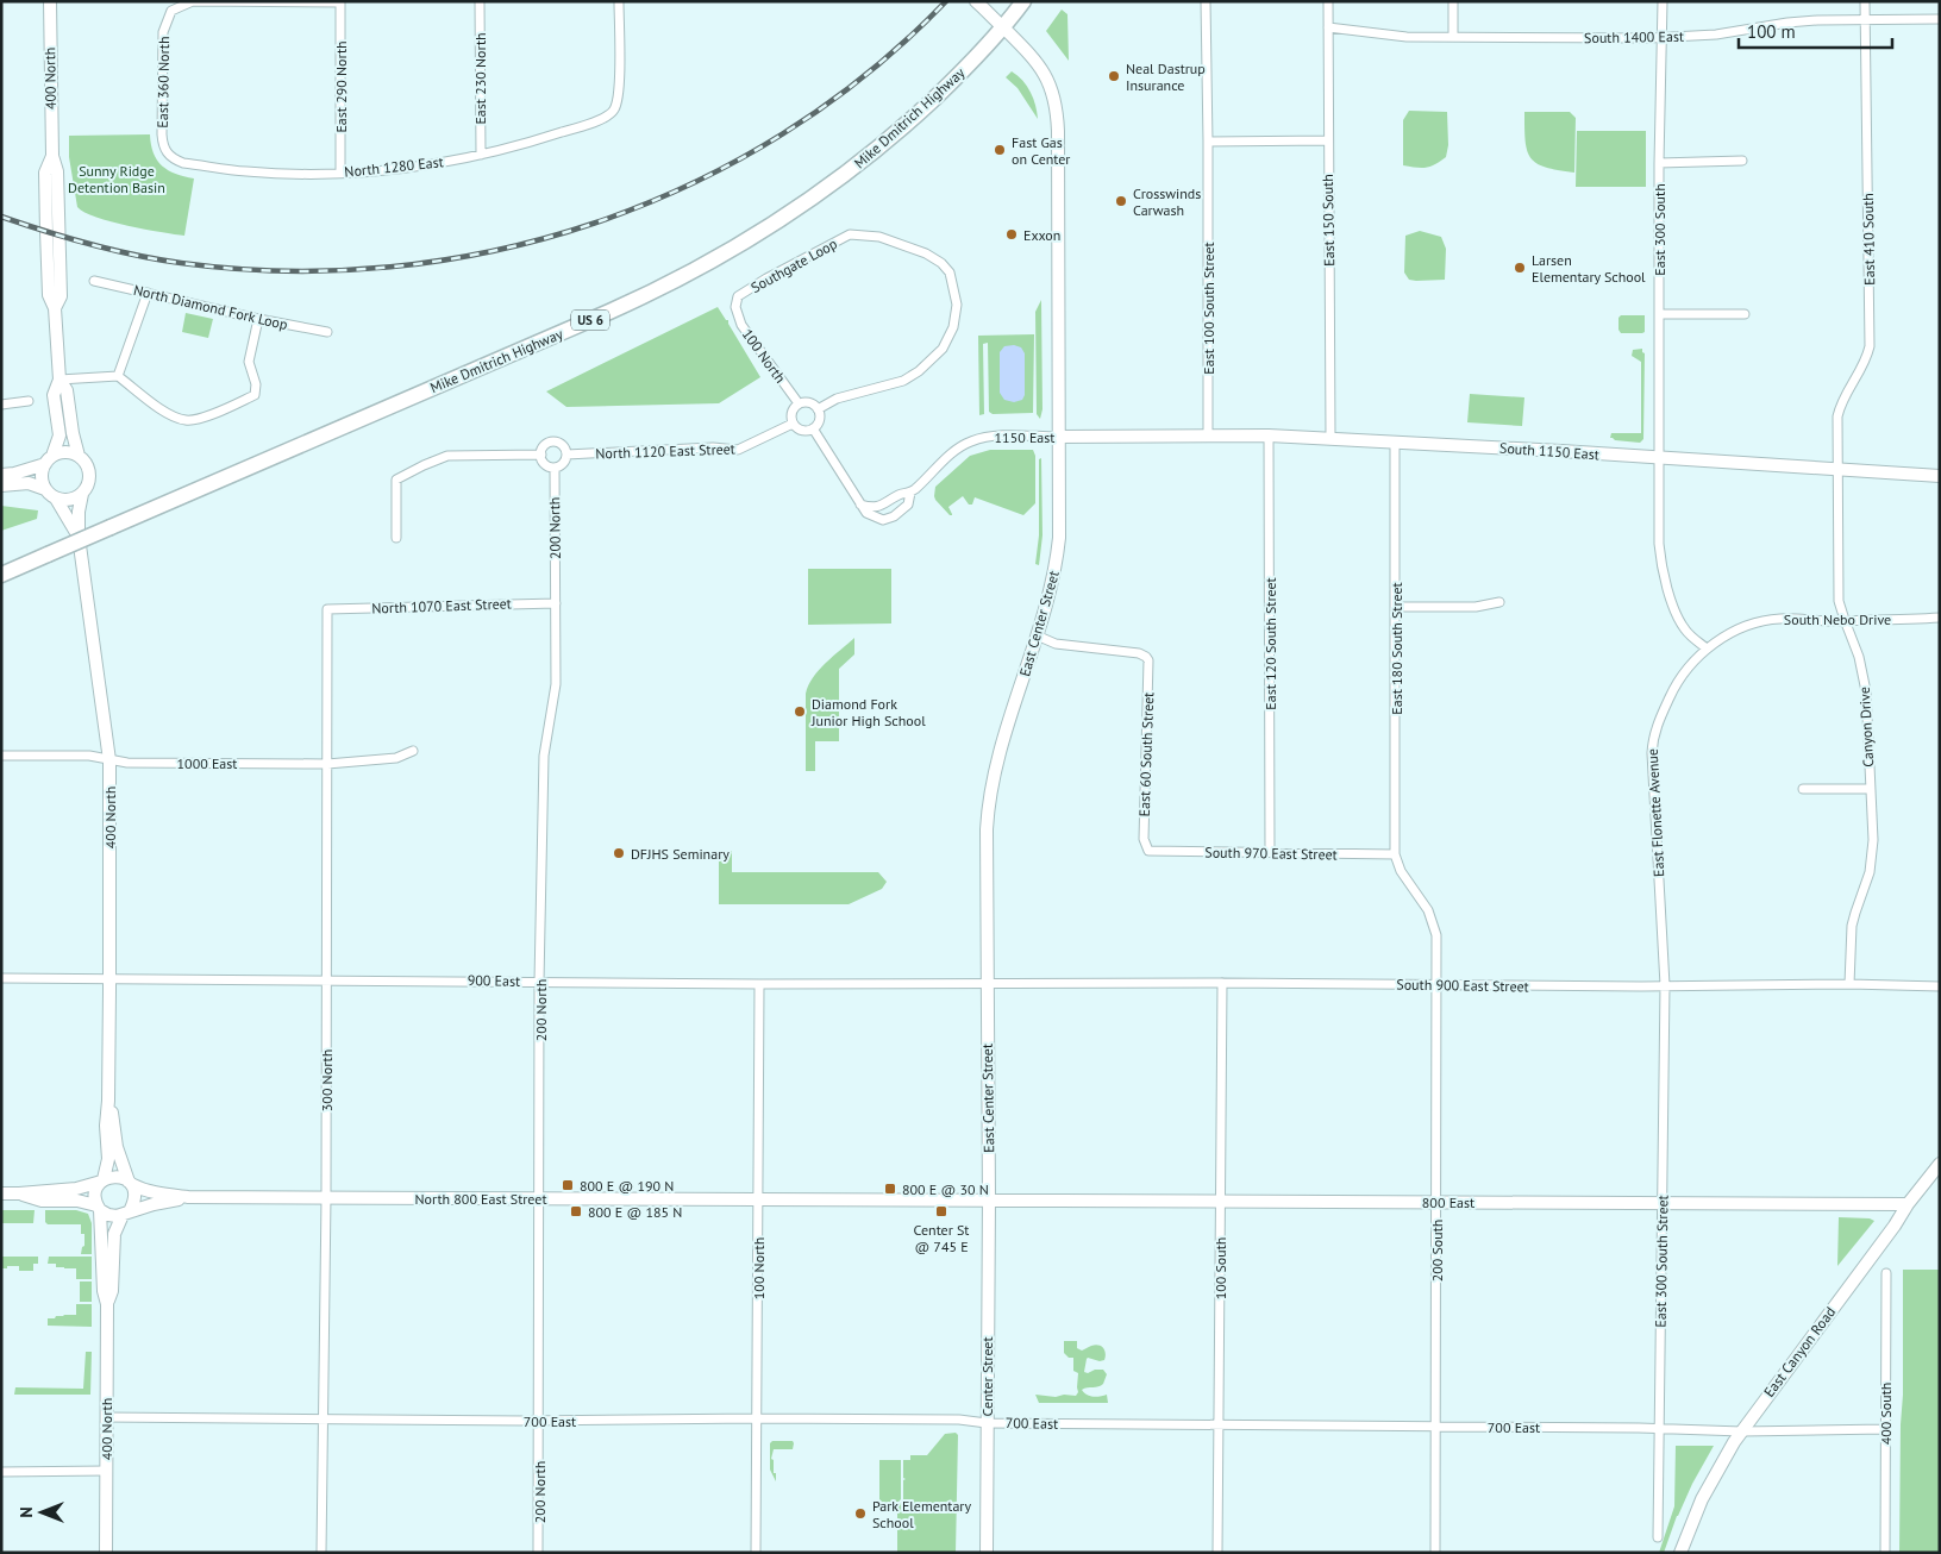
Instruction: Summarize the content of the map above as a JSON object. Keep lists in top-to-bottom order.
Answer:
{
  "streets": {
    "highway": ["Mike Dmitrich Highway", "US 6"],
    "main road": [
      "400 North",
      "1150 East",
      "South 1150 East",
      "East Center Street",
      "North 800 East Street",
      "800 East",
      "East Canyon Road",
      "Center Street"
    ],
    "street": [
      "South 1400 East",
      "East 230 North",
      "East 360 North",
      "East 290 North",
      "North 1280 East",
      "East 150 South",
      "East 300 South",
      "East 410 South",
      "Southgate Loop",
      "North Diamond Fork Loop",
      "East 100 South Street",
      "100 North",
      "North 1120 East Street",
      "200 North",
      "North 1070 East Street",
      "South Nebo Drive",
      "East 120 South Street",
      "East 180 South Street",
      "Canyon Drive",
      "East 60 South Street",
      "1000 East",
      "East Flonette Avenue",
      "South 970 East Street",
      "900 East",
      "South 900 East Street",
      "300 North",
      "200 South",
      "East 300 South Street",
      "100 South",
      "400 South",
      "700 East"
    ]
  },
  "crossings": [
    ["South 1400 East", "East 150 South"],
    ["South 1400 East", "East 300 South"],
    ["South 1400 East", "East 410 South"],
    ["400 North", "1000 East"],
    ["400 North", "900 East"],
    ["400 North", "700 East"],
    ["East 230 North", "North 1280 East"],
    ["East 360 North", "East 290 North"],
    ["East 360 North", "North 1280 East"],
    ["East 290 North", "North 1280 East"],
    ["Mike Dmitrich Highway", "East Center Street"],
    ["East 150 South", "South 1150 East"],
    ["East 300 South", "South 1150 East"],
    ["East 410 South", "South 1150 East"],
    ["East 410 South", "Canyon Drive"],
    ["Southgate Loop", "100 North"],
    ["Southgate Loop", "North 1120 East Street"],
    ["East 100 South Street", "South 1150 East"],
    ["100 North", "North 1120 East Street"],
    ["100 North", "900 East"],
    ["100 North", "North 800 East Street"],
    ["100 North", "700 East"],
    ["1150 East", "South 1150 East"],
    ["1150 East", "East Center Street"],
    ["North 1120 East Street", "200 North"],
    ["South 1150 East", "East 120 South Street"],
    ["South 1150 East", "East 180 South Street"],
    ["South 1150 East", "Canyon Drive"],
    ["200 North", "North 1070 East Street"],
    ["200 North", "900 East"],
    ["200 North", "North 800 East Street"],
    ["200 North", "700 East"],
    ["North 1070 East Street", "300 North"],
    ["South Nebo Drive", "Canyon Drive"],
    ["South Nebo Drive", "East Flonette Avenue"],
    ["East Center Street", "East 60 South Street"],
    ["East Center Street", "900 East"],
    ["East Center Street", "South 900 East Street"],
    ["East Center Street", "North 800 East Street"],
    ["East Center Street", "800 East"],
    ["East Center Street", "Center Street"],
    ["East 120 South Street", "South 970 East Street"],
    ["East 180 South Street", "South 970 East Street"],
    ["East 180 South Street", "200 South"],
    ["Canyon Drive", "South 900 East Street"],
    ["East 60 South Street", "South 970 East Street"],
    ["1000 East", "300 North"],
    ["East Flonette Avenue", "South 900 East Street"],
    ["East Flonette Avenue", "East 300 South Street"],
    ["South 970 East Street", "200 South"],
    ["900 East", "South 900 East Street"],
    ["900 East", "300 North"],
    ["South 900 East Street", "200 South"],
    ["South 900 East Street", "East 300 South Street"],
    ["South 900 East Street", "100 South"],
    ["300 North", "North 800 East Street"],
    ["300 North", "700 East"],
    ["North 800 East Street", "800 East"],
    ["North 800 East Street", "Center Street"],
    ["800 East", "200 South"],
    ["800 East", "East 300 South Street"],
    ["800 East", "100 South"],
    ["800 East", "East Canyon Road"],
    ["800 East", "Center Street"],
    ["200 South", "700 East"],
    ["East 300 South Street", "700 East"],
    ["100 South", "700 East"],
    ["East Canyon Road", "700 East"],
    ["Center Street", "700 East"],
    ["400 South", "700 East"]
  ],
  "parks": ["Sunny Ridge Detention Basin"],
  "places": {
    "other": [
      "Neal Dastrup Insurance",
      "Fast Gas on Center",
      "Crosswinds Carwash",
      "Exxon",
      "Larsen Elementary School",
      "Diamond Fork Junior High School",
      "DFJHS Seminary",
      "Park Elementary School"
    ],
    "transit": [
      "800 E @ 190 N",
      "800 E @ 30 N",
      "800 E @ 185 N",
      "Center St @ 745 E"
    ]
  },
  "scale_bar": "100 m",
  "north": "left"
}
